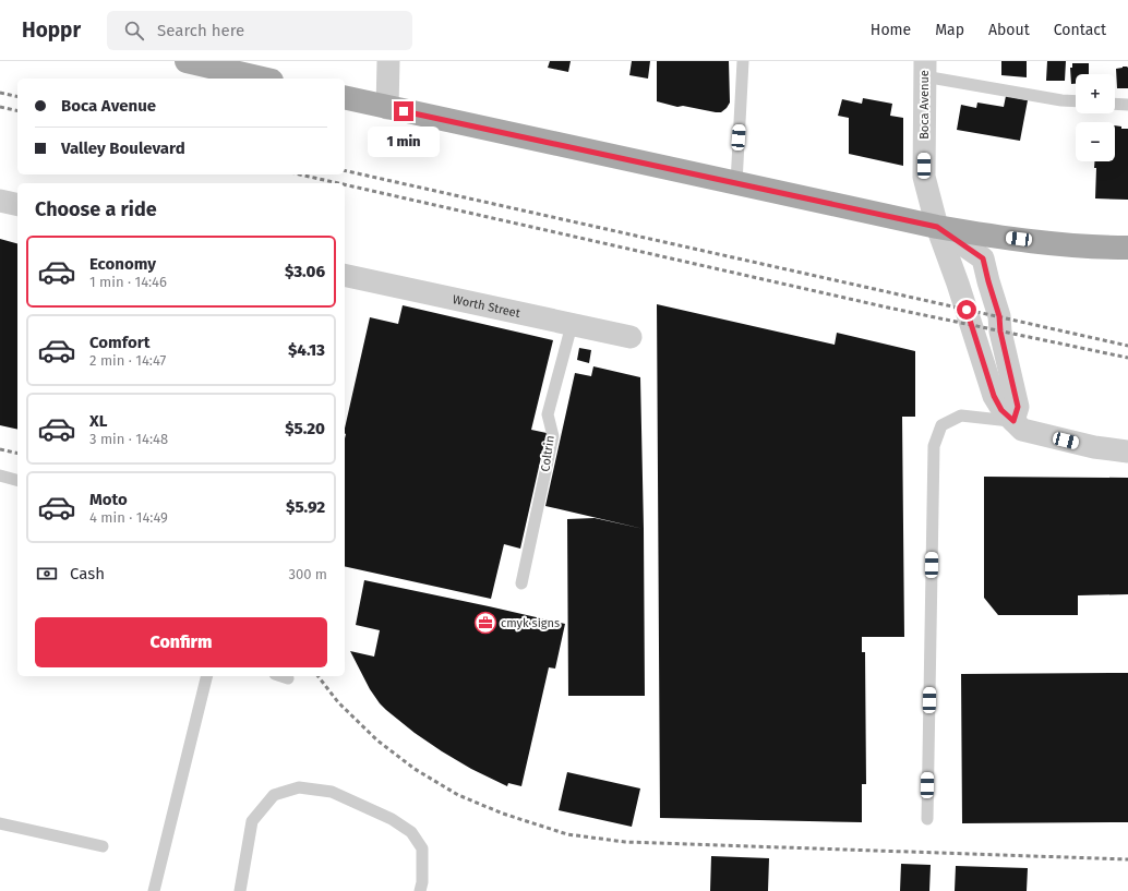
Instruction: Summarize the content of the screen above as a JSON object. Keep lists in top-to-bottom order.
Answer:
{
  "streets": {
    "street": ["Boca Avenue", "Worth Street"],
    "lane": ["Coltrin"]
  },
  "crossings": [
    ["Worth Street", "Coltrin"]
  ],
  "places": {
    "office": ["cmyk signs"]
  },
  "page": {
    "header": "Hoppr",
    "search": "Search here",
    "nav": [
      "Home",
      "Map",
      "About",
      "Contact"
    ],
    "map_buttons": ["+", "−"],
    "banner": ["Boca Avenue", "Valley Boulevard"],
    "bubble": "1 min",
    "heading": "Choose a ride",
    "list": [
      {
        "name": "Economy",
        "note": "1 min · 14:46",
        "value": "$3.06"
      },
      {
        "name": "Comfort",
        "note": "2 min · 14:47",
        "value": "$4.13"
      },
      {
        "name": "XL",
        "note": "3 min · 14:48",
        "value": "$5.20"
      },
      {
        "name": "Moto",
        "note": "4 min · 14:49",
        "value": "$5.92"
      }
    ],
    "pay": ["Cash", "300 m"],
    "buttons": "Confirm"
  }
}
